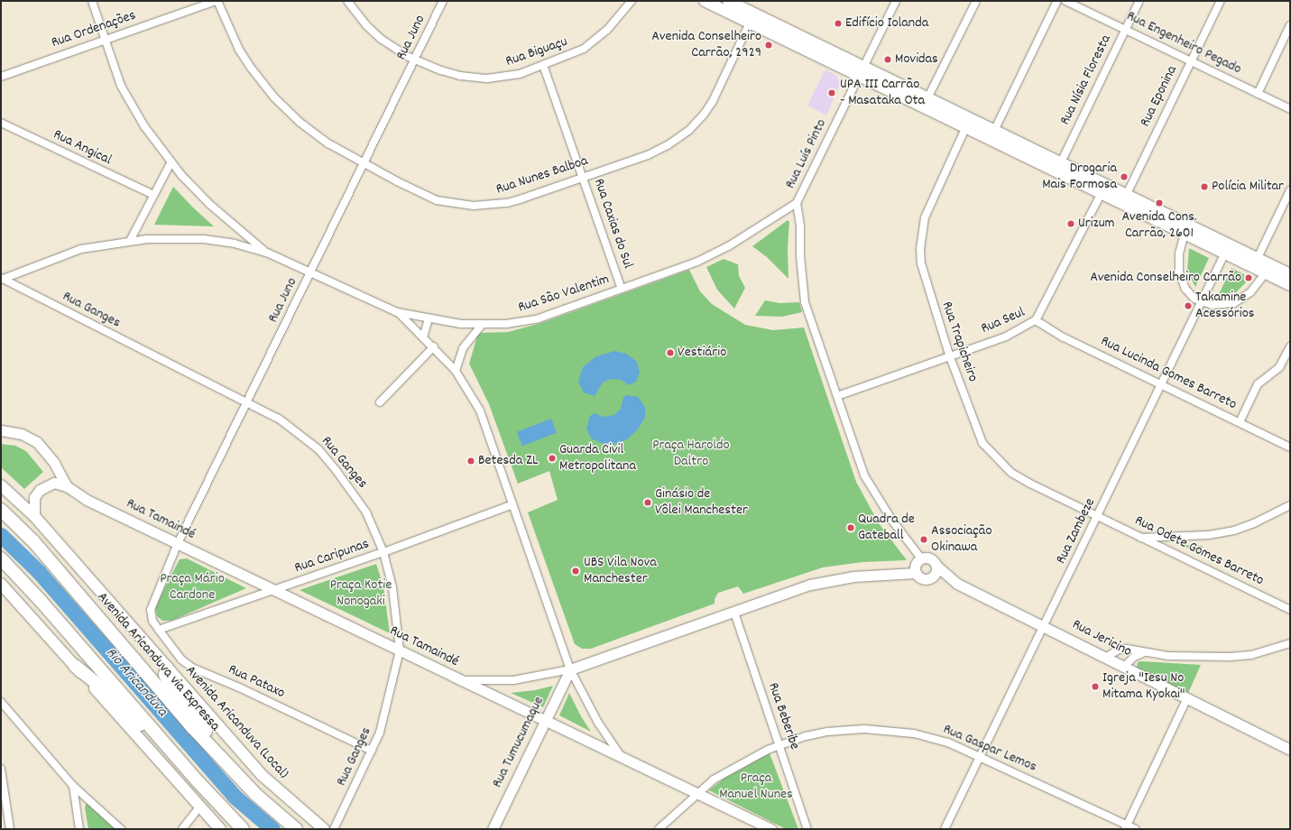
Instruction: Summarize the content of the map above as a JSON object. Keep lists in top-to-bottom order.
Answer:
{
  "streets": {
    "highway": ["Avenida Aricanduva via Expressa"],
    "main road": ["Avenida Aricanduva (Local)"],
    "street": [
      "Rua Ordenações",
      "Rua Juno",
      "Rua Engenheiro Pegado",
      "Rua Biguaçu",
      "Rua Nísia Floresta",
      "Rua Eponina",
      "Rua Angical",
      "Rua Luís Pinto",
      "Rua Nunes Balboa",
      "Rua Caxias do Sul",
      "Rua São Valentim",
      "Rua Ganges",
      "Rua Seul",
      "Rua Trapicheiro",
      "Rua Lucinda Gomes Barreto",
      "Rua Tamaindé",
      "Rua Zambeze",
      "Rua Odete Gomes Barreto",
      "Rua Caripunas",
      "Rua Jericino",
      "Rua Pataxo",
      "Rua Beberibe",
      "Rua Tumucumaque",
      "Rua Gaspar Lemos"
    ]
  },
  "crossings": [
    ["Rua Ordenações", "Rua Nunes Balboa"],
    ["Rua Juno", "Rua Biguaçu"],
    ["Rua Juno", "Rua Nunes Balboa"],
    ["Rua Juno", "Rua São Valentim"],
    ["Rua Juno", "Rua Ganges"],
    ["Rua Juno", "Rua Tamaindé"],
    ["Rua Juno", "Rua Pataxo"],
    ["Rua Engenheiro Pegado", "Rua Nísia Floresta"],
    ["Rua Engenheiro Pegado", "Rua Eponina"],
    ["Rua Biguaçu", "Rua Caxias do Sul"],
    ["Rua Luís Pinto", "Rua São Valentim"],
    ["Rua Nunes Balboa", "Rua Caxias do Sul"],
    ["Rua Caxias do Sul", "Rua São Valentim"],
    ["Rua Ganges", "Rua Tamaindé"],
    ["Rua Ganges", "Rua Caripunas"],
    ["Rua Ganges", "Rua Pataxo"],
    ["Rua Seul", "Rua Trapicheiro"],
    ["Rua Seul", "Rua Lucinda Gomes Barreto"],
    ["Rua Trapicheiro", "Rua Zambeze"],
    ["Rua Trapicheiro", "Rua Odete Gomes Barreto"],
    ["Rua Lucinda Gomes Barreto", "Rua Zambeze"],
    ["Rua Tamaindé", "Rua Caripunas"],
    ["Rua Tamaindé", "Rua Tumucumaque"],
    ["Rua Tamaindé", "Rua Gaspar Lemos"],
    ["Rua Zambeze", "Rua Odete Gomes Barreto"],
    ["Rua Zambeze", "Rua Jericino"],
    ["Rua Zambeze", "Rua Gaspar Lemos"],
    ["Rua Caripunas", "Rua Pataxo"],
    ["Rua Beberibe", "Rua Gaspar Lemos"]
  ],
  "water": ["Rio Aricanduva"],
  "parks": [
    "Praça Haroldo Daltro",
    "Praça Mário Cardone",
    "Praça Kotie Nonogaki",
    "Praça Manuel Nunes"
  ],
  "places": [
    "Edifício Iolanda",
    "Avenida Conselheiro Carrão, 2929",
    "Movidas",
    "UPA III Carrão - Masataka Ota",
    "Drogaria Mais Formosa",
    "Polícia Militar",
    "Avenida Cons. Carrão, 2601",
    "Urizum",
    "Avenida Conselheiro Carrão",
    "Takamine Acessórios",
    "Vestiário",
    "Guarda Civil Metropolitana",
    "Betesda ZL",
    "Ginásio de Vôlei Manchester",
    "Quadra de Gateball",
    "Associação Okinawa",
    "UBS Vila Nova Manchester",
    "Igreja \"Iesu No Mitama Kyokai\""
  ]
}
